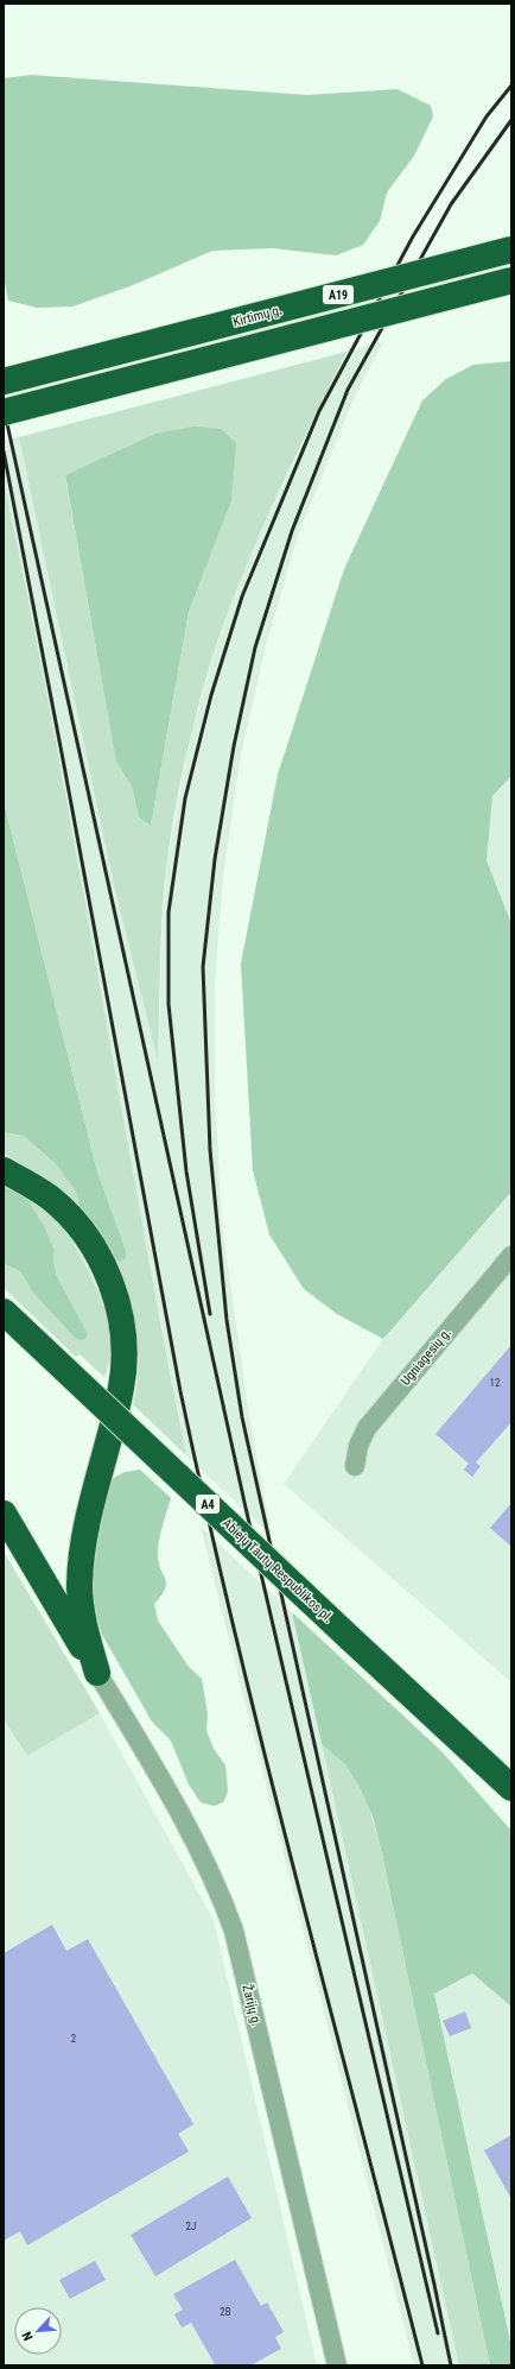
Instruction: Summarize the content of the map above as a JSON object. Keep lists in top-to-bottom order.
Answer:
{
  "streets": {
    "highway": [
      "A19",
      "Kirtimų g.",
      "A4",
      "Abiejų Tautų Respublikos pl."
    ],
    "street": ["Ugniagesių g.", "Žarijų g."]
  },
  "house_numbers": [
    "12",
    "2",
    "2J",
    "2B"
  ],
  "north": "bottom left"
}
